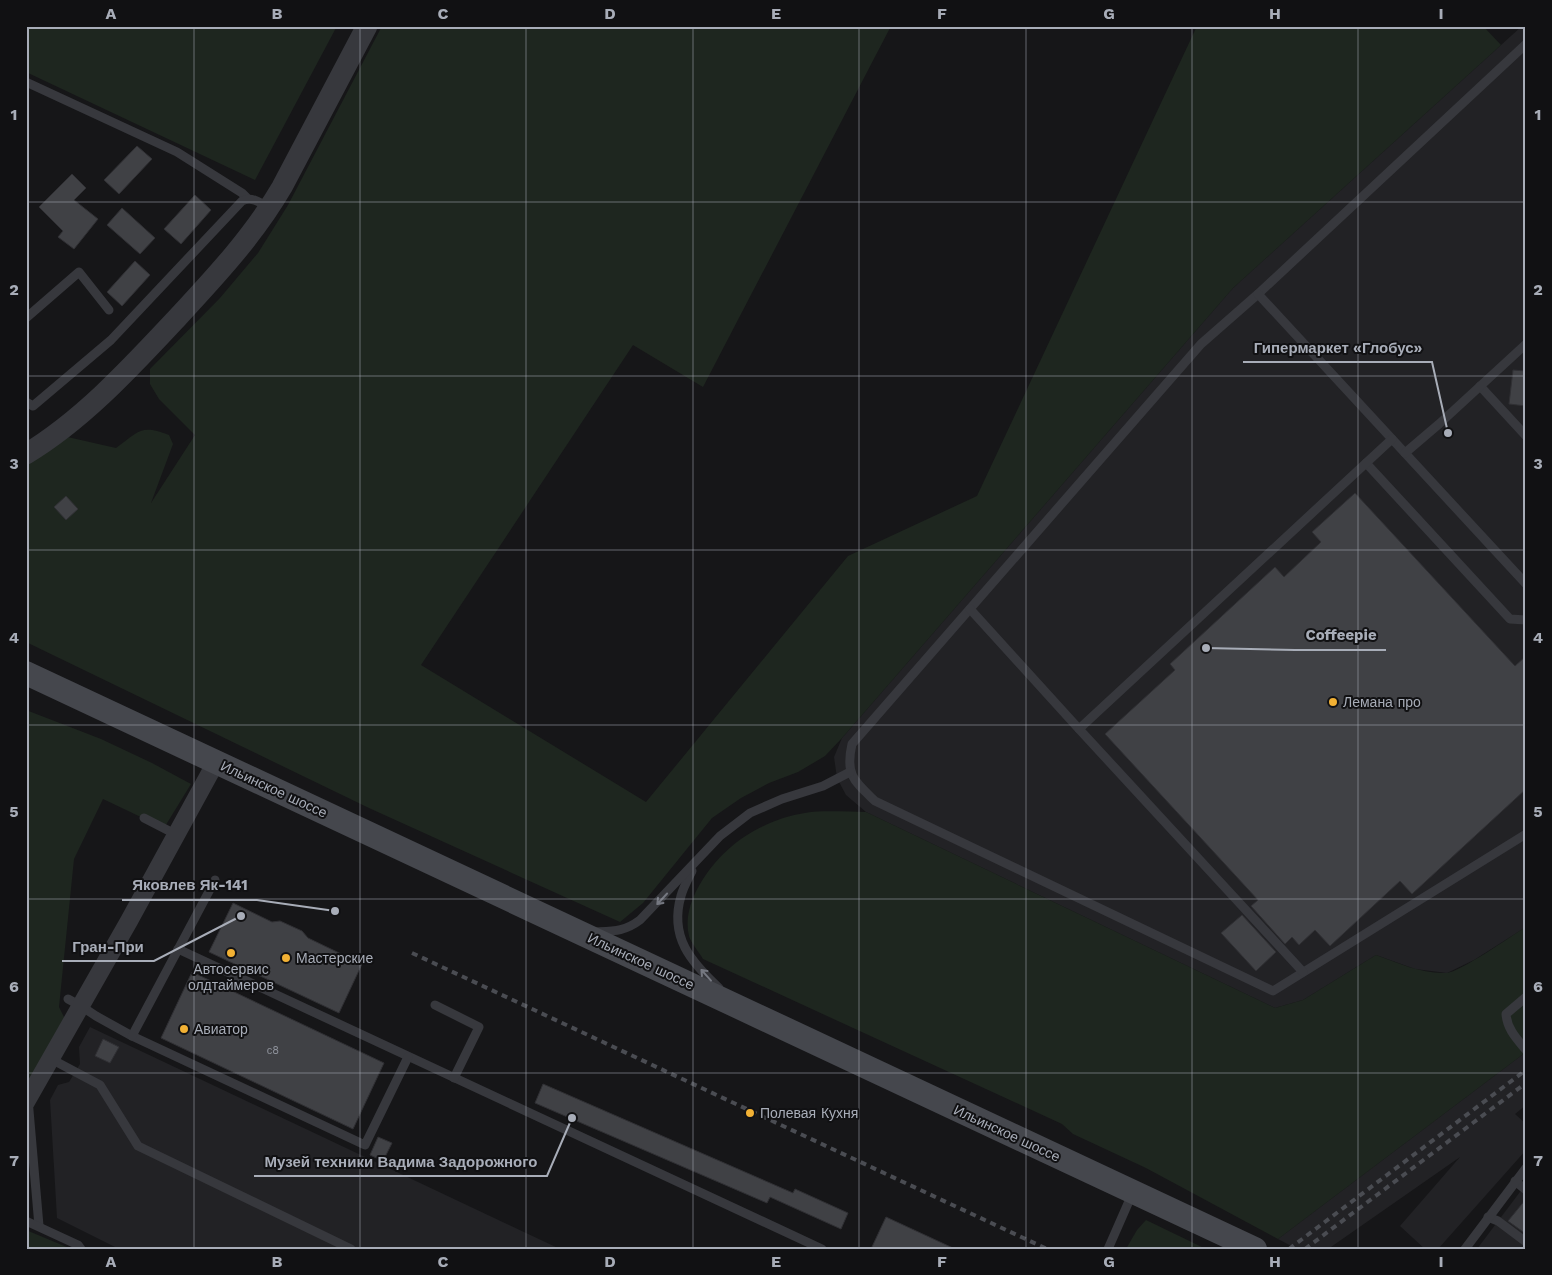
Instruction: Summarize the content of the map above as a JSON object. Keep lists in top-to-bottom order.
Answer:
{
  "streets": {
    "main road": ["Ильинское шоссе"]
  },
  "places": [
    "Гипермаркет «Глобус»",
    "Coffeepie",
    "Лемана про",
    "Яковлев Як-141",
    "Гран-При",
    "Автосервис олдтаймеров",
    "Мастерские",
    "Авиатор",
    "Полевая Кухня",
    "Музей техники Вадима Задорожного"
  ],
  "house_numbers": ["с8"],
  "grid": {
    "columns": [
      "A",
      "B",
      "C",
      "D",
      "E",
      "F",
      "G",
      "H",
      "I"
    ],
    "rows": [
      "1",
      "2",
      "3",
      "4",
      "5",
      "6",
      "7"
    ]
  }
}
